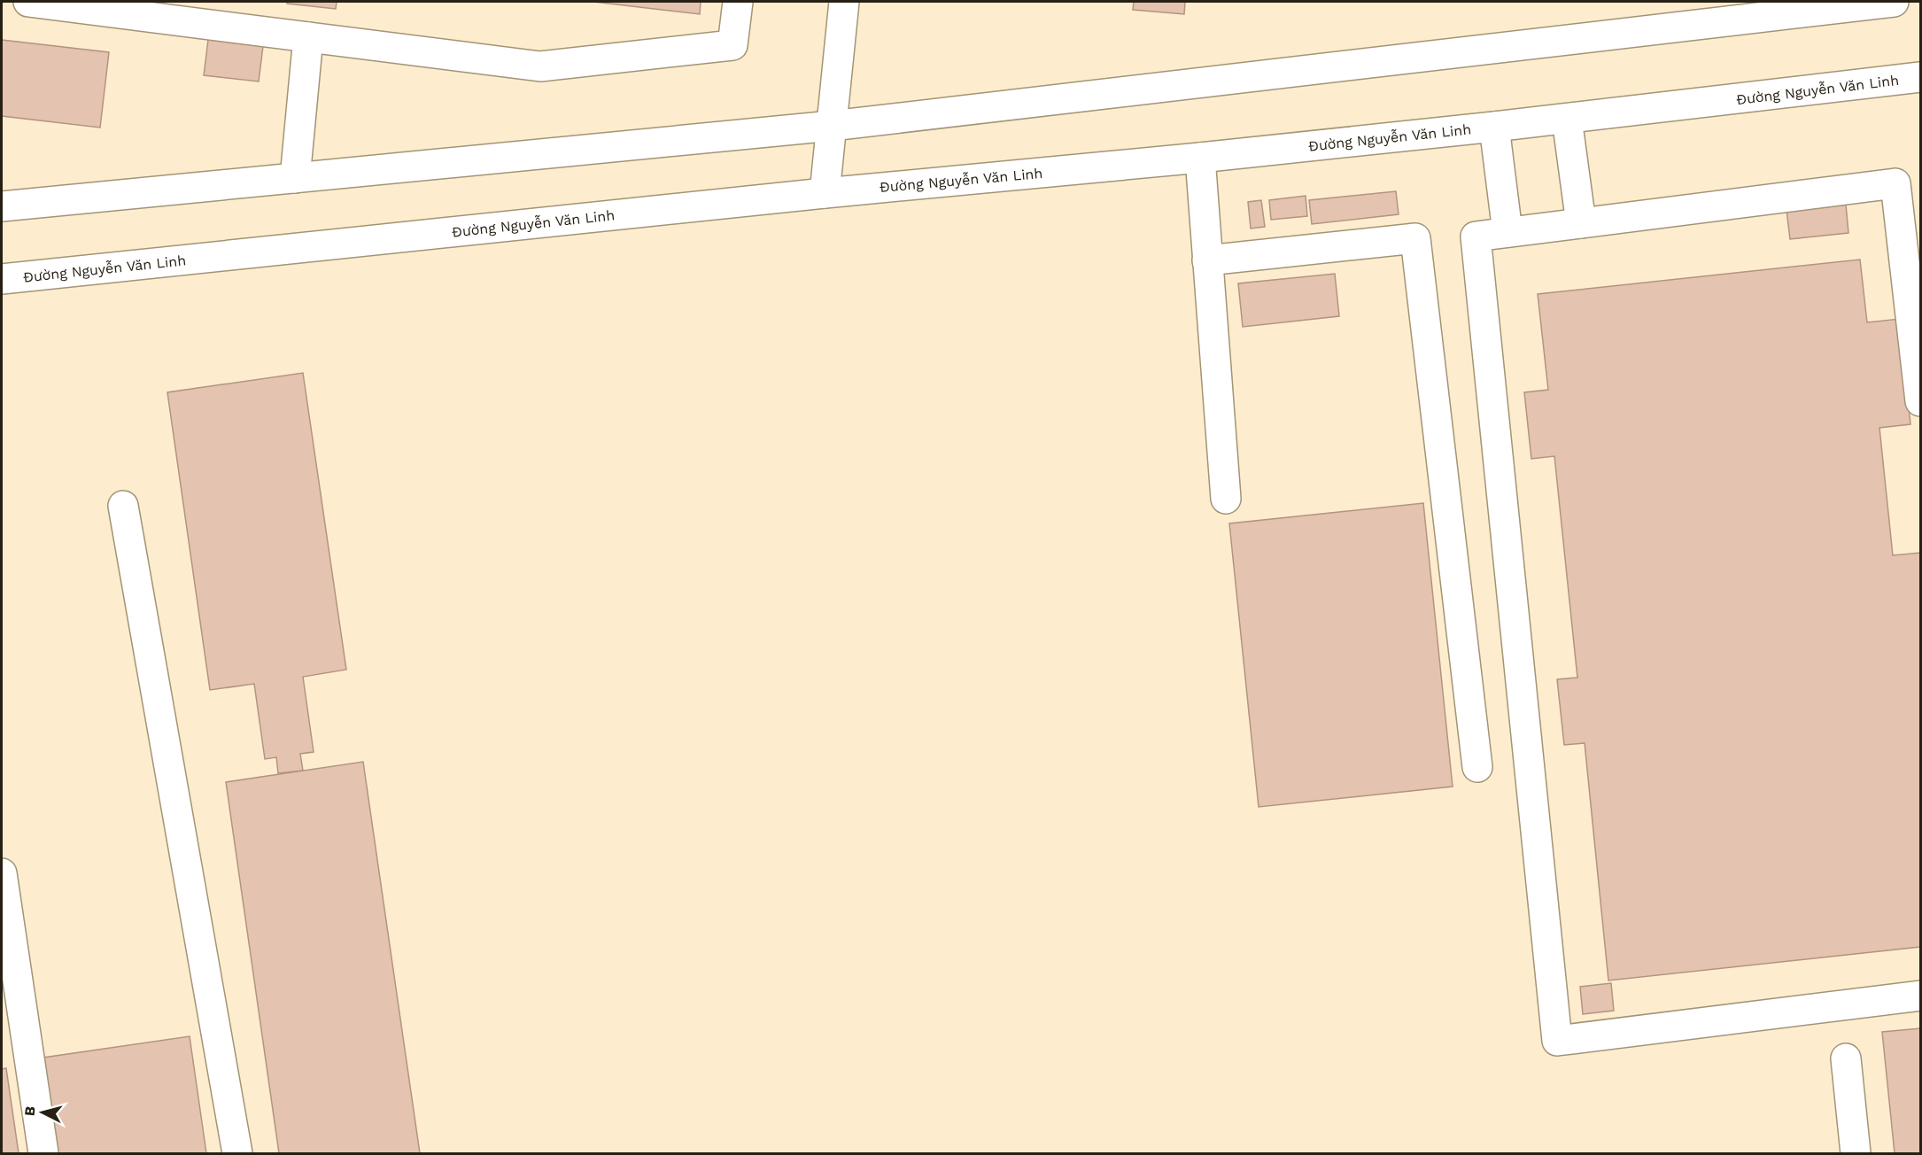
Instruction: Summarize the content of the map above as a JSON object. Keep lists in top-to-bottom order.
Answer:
{
  "streets": {
    "main road": ["Đường Nguyễn Văn Linh"]
  },
  "north": "left"
}
